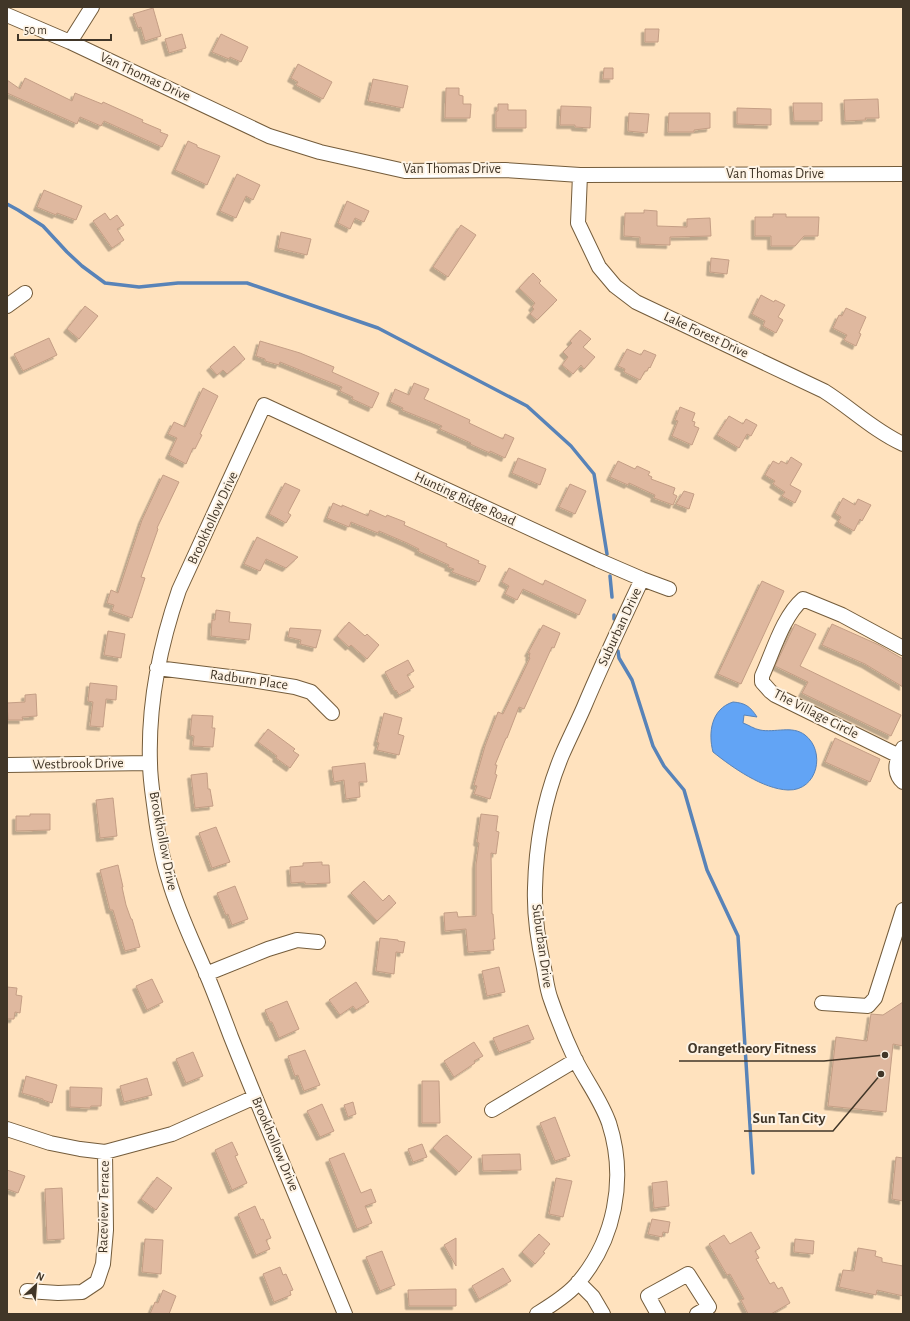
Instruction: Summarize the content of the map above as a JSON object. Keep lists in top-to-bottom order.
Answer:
{
  "streets": {
    "street": [
      "Van Thomas Drive",
      "Lake Forest Drive",
      "Hunting Ridge Road",
      "Brookhollow Drive",
      "Suburban Drive",
      "Radburn Place",
      "The Village Circle",
      "Westbrook Drive",
      "Raceview Terrace"
    ]
  },
  "crossings": [
    ["Van Thomas Drive", "Lake Forest Drive"],
    ["Hunting Ridge Road", "Brookhollow Drive"],
    ["Hunting Ridge Road", "Suburban Drive"],
    ["Brookhollow Drive", "Radburn Place"],
    ["Brookhollow Drive", "Westbrook Drive"]
  ],
  "places": ["Orangetheory Fitness", "Sun Tan City"],
  "scale_bar": "50 m",
  "north": "top right"
}
